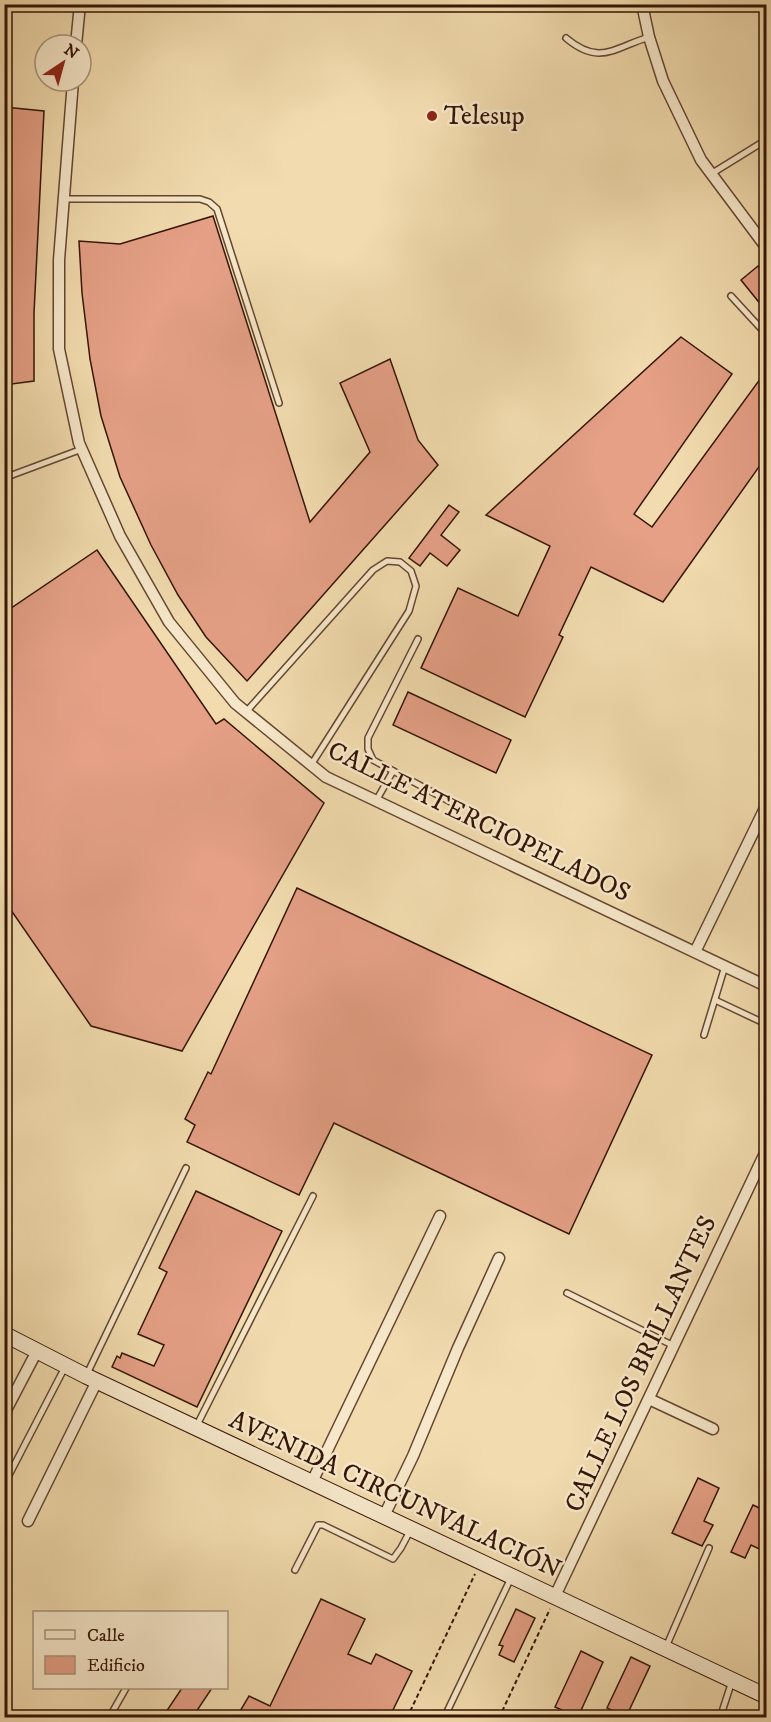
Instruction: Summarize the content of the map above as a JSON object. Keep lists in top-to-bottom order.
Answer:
{
  "streets": {
    "street": ["CALLE ATERCIOPELADOS", "CALLE LOS BRILLANTES", "AVENIDA CIRCUNVALACIÓN"]
  },
  "crossings": [
    ["CALLE LOS BRILLANTES", "AVENIDA CIRCUNVALACIÓN"]
  ],
  "places": ["Telesup"],
  "legend": ["Calle", "Edificio"],
  "north": "top right"
}
